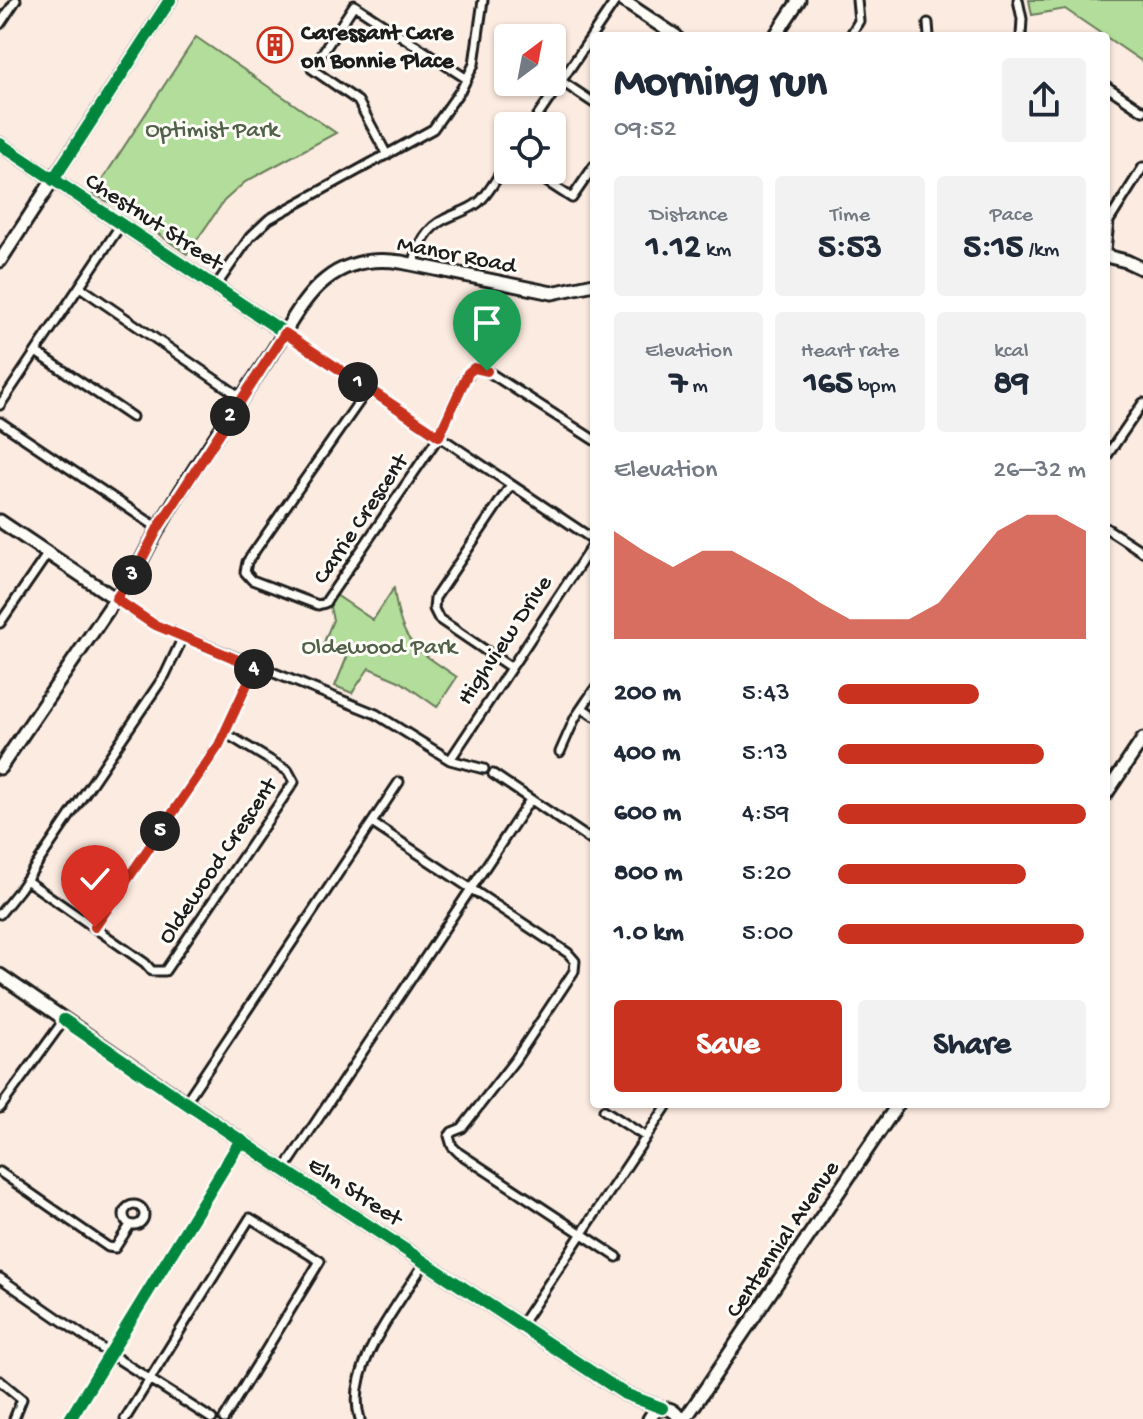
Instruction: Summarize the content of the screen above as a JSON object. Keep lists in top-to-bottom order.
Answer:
{
  "streets": {
    "street": [
      "Chestnut Street",
      "Manor Road",
      "Carrie Crescent",
      "Highview Drive",
      "Oldewood Crescent",
      "Elm Street",
      "Centennial Avenue"
    ]
  },
  "crossings": [
    ["Chestnut Street", "Manor Road"],
    ["Chestnut Street", "Carrie Crescent"]
  ],
  "parks": ["Optimist Park", "Oldewood Park"],
  "places": {
    "building": ["Caressant Care on Bonnie Place"]
  },
  "north": "top right",
  "page": {
    "heading": ["Morning run", "09:52"],
    "stats": [
      ["Distance", "1.12 km"],
      ["Time", "5:53"],
      ["Pace", "5:15 /km"],
      ["Elevation", "7 m"],
      ["Heart rate", "165 bpm"],
      ["kcal", "89"]
    ],
    "pins": [
      "1",
      "2",
      "3",
      "4",
      "5"
    ],
    "chart": ["Elevation", "26–32 m"],
    "list": [
      {
        "name": "200 m",
        "note": "5:43"
      },
      {
        "name": "400 m",
        "note": "5:13"
      },
      {
        "name": "600 m",
        "note": "4:59"
      },
      {
        "name": "800 m",
        "note": "5:20"
      },
      {
        "name": "1.0 km",
        "note": "5:00"
      }
    ],
    "buttons": ["Save", "Share"]
  }
}
